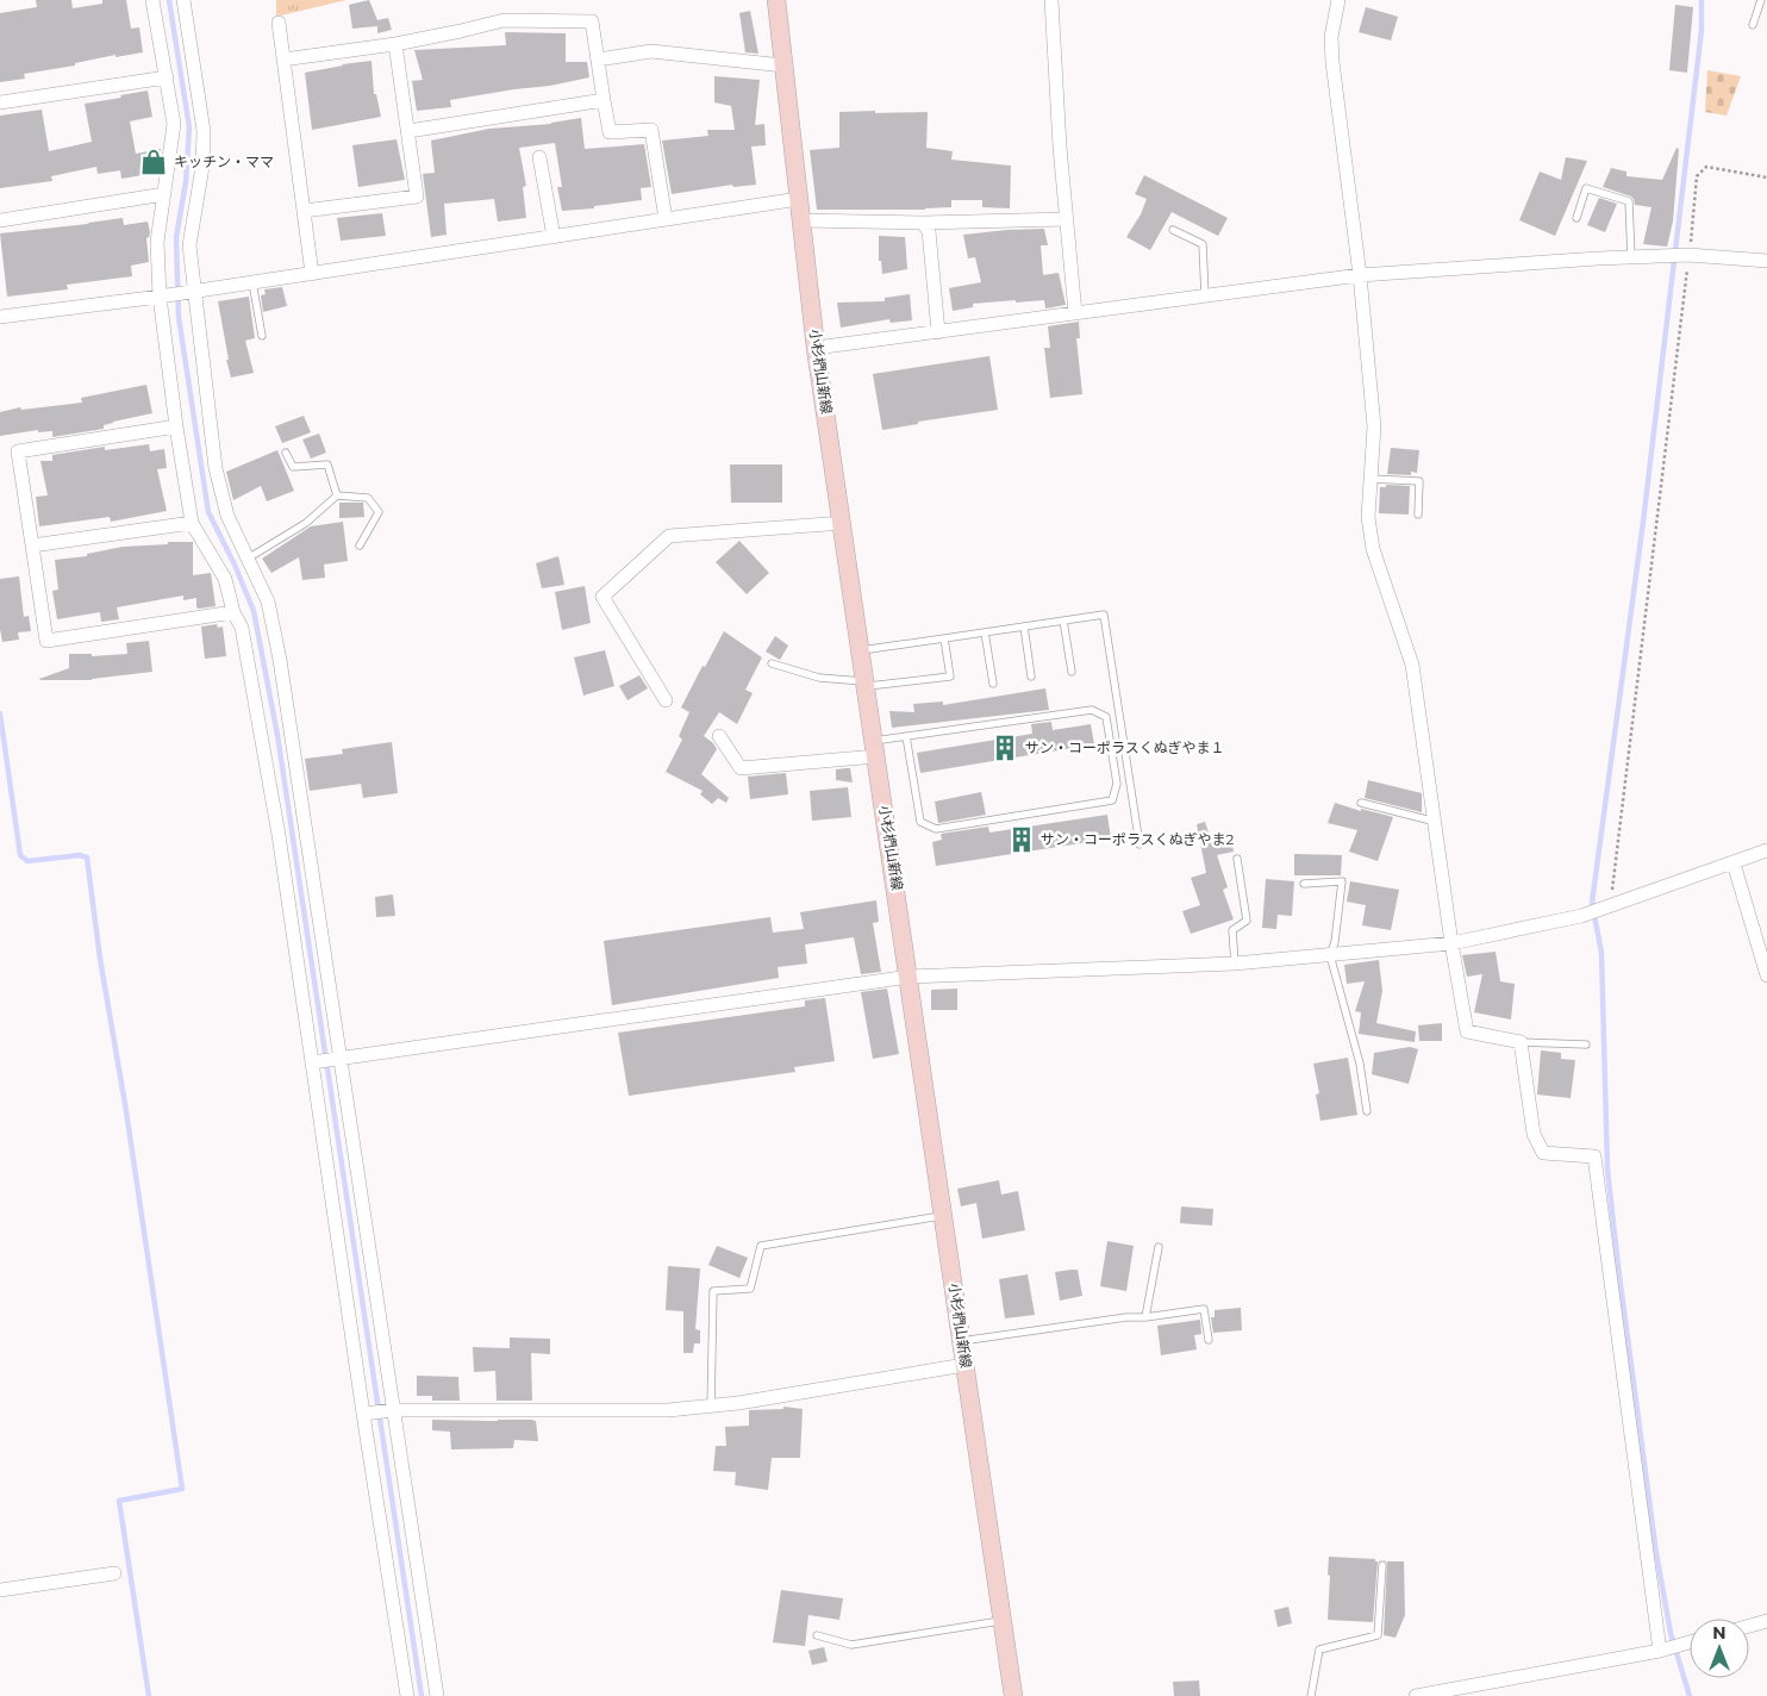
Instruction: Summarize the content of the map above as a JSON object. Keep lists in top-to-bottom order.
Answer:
{
  "streets": {
    "main road": ["小杉椚山新線"]
  },
  "places": {
    "shop": ["キッチン・ママ"],
    "building": ["サン・コーポラスくぬぎやま１", "サン・コーポラスくぬぎやま2"]
  },
  "north": "top"
}
